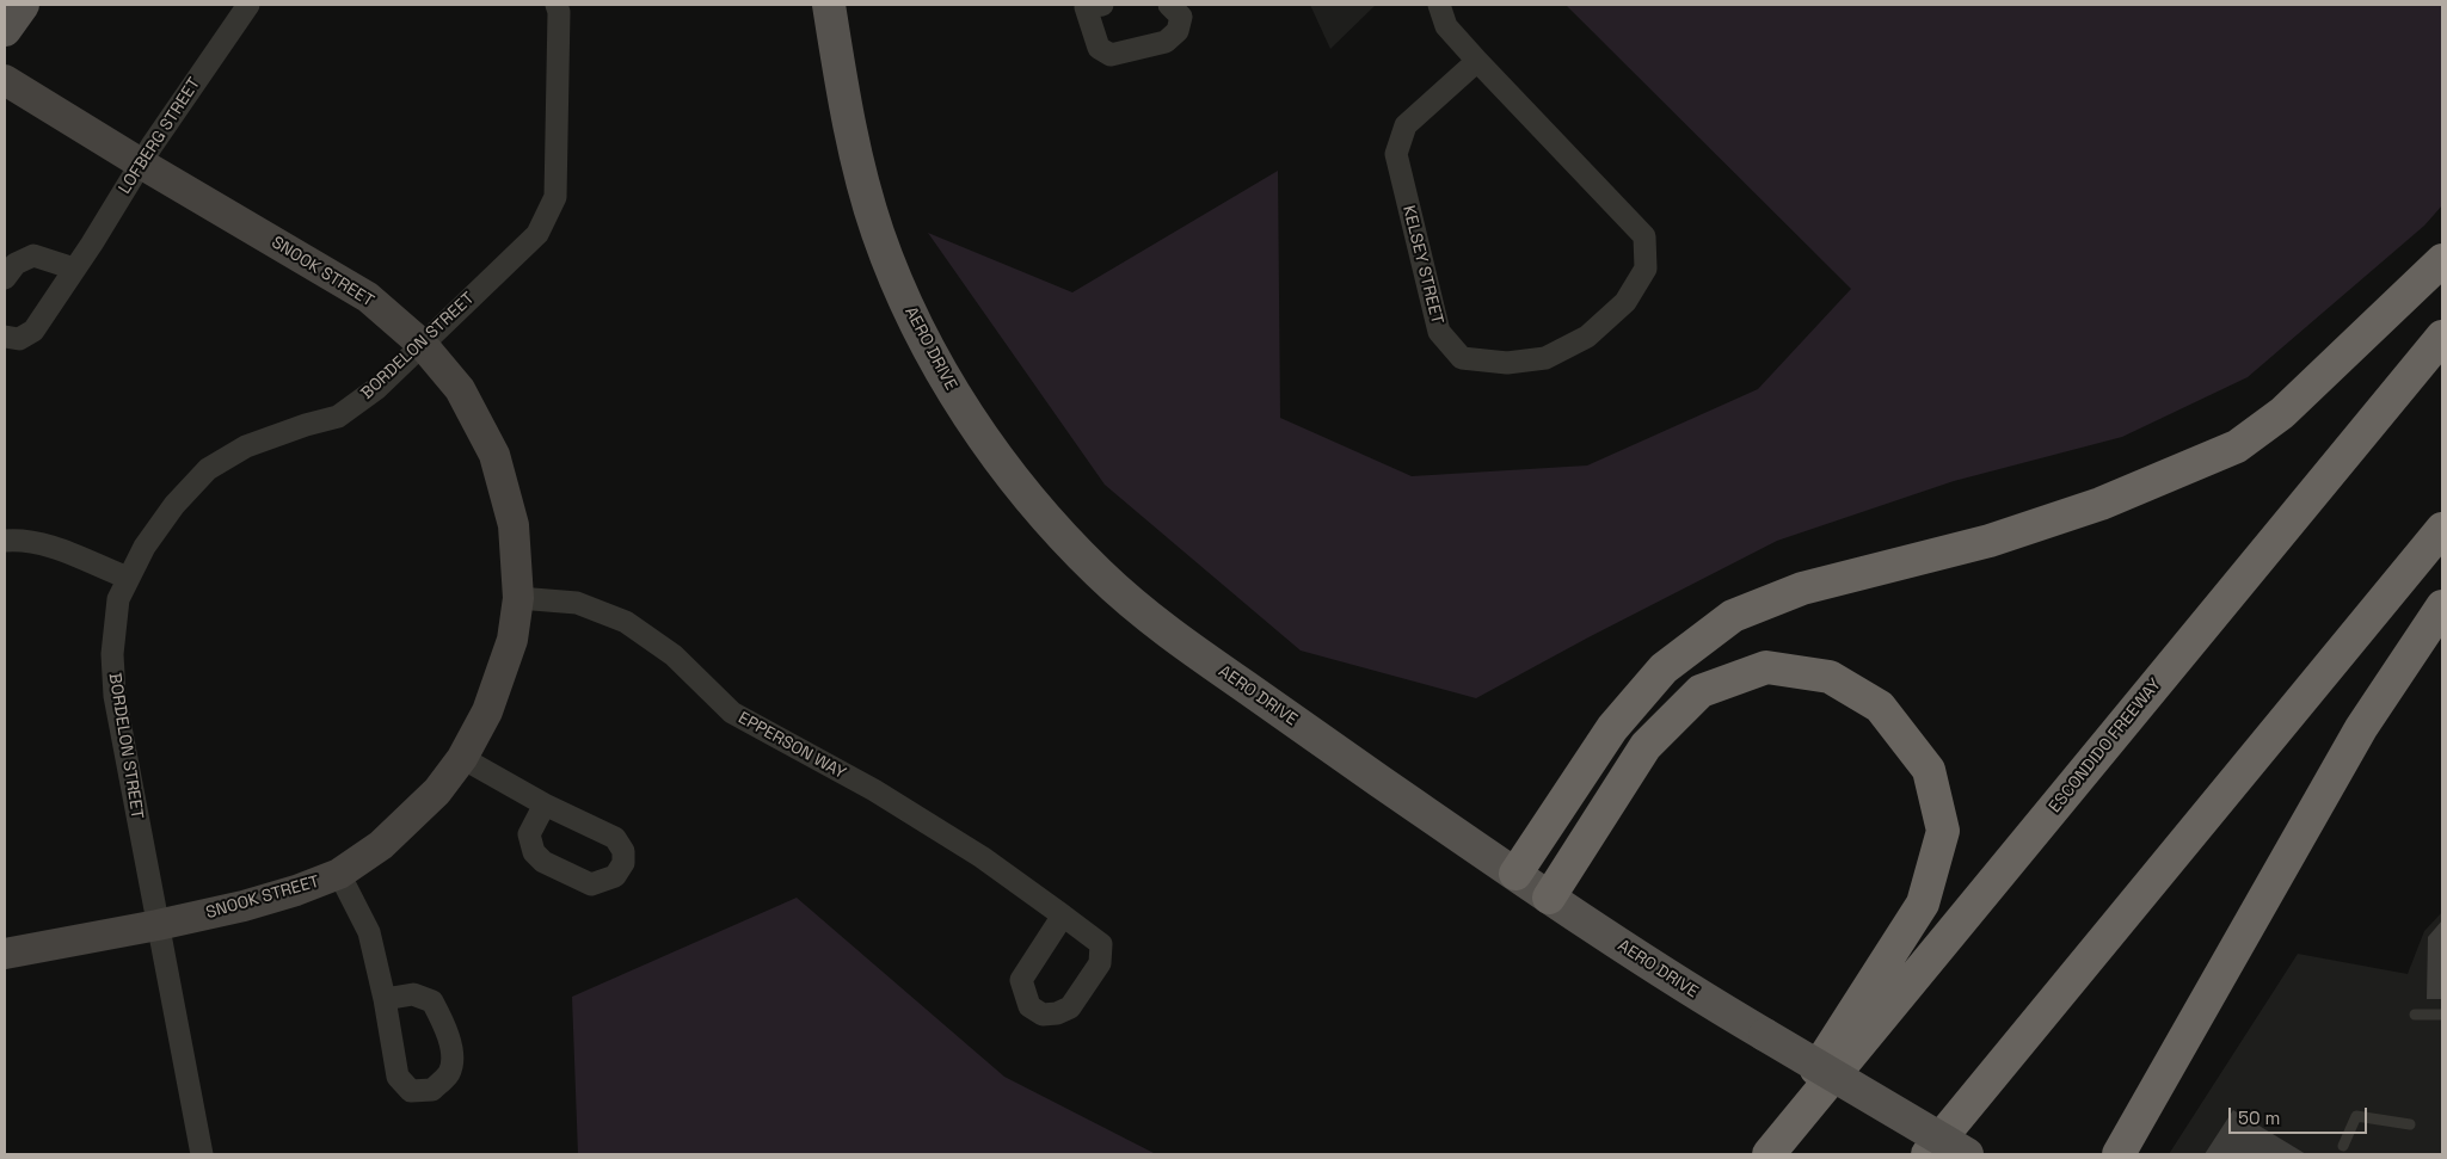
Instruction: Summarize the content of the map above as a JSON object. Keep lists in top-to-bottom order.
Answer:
{
  "streets": {
    "highway": ["ESCONDIDO FREEWAY"],
    "main road": ["AERO DRIVE"],
    "street": [
      "LOFBERG STREET",
      "KELSEY STREET",
      "SNOOK STREET",
      "BORDELON STREET",
      "EPPERSON WAY"
    ]
  },
  "crossings": [
    ["LOFBERG STREET", "SNOOK STREET"],
    ["SNOOK STREET", "BORDELON STREET"],
    ["SNOOK STREET", "EPPERSON WAY"]
  ],
  "scale_bar": "50 m"
}
